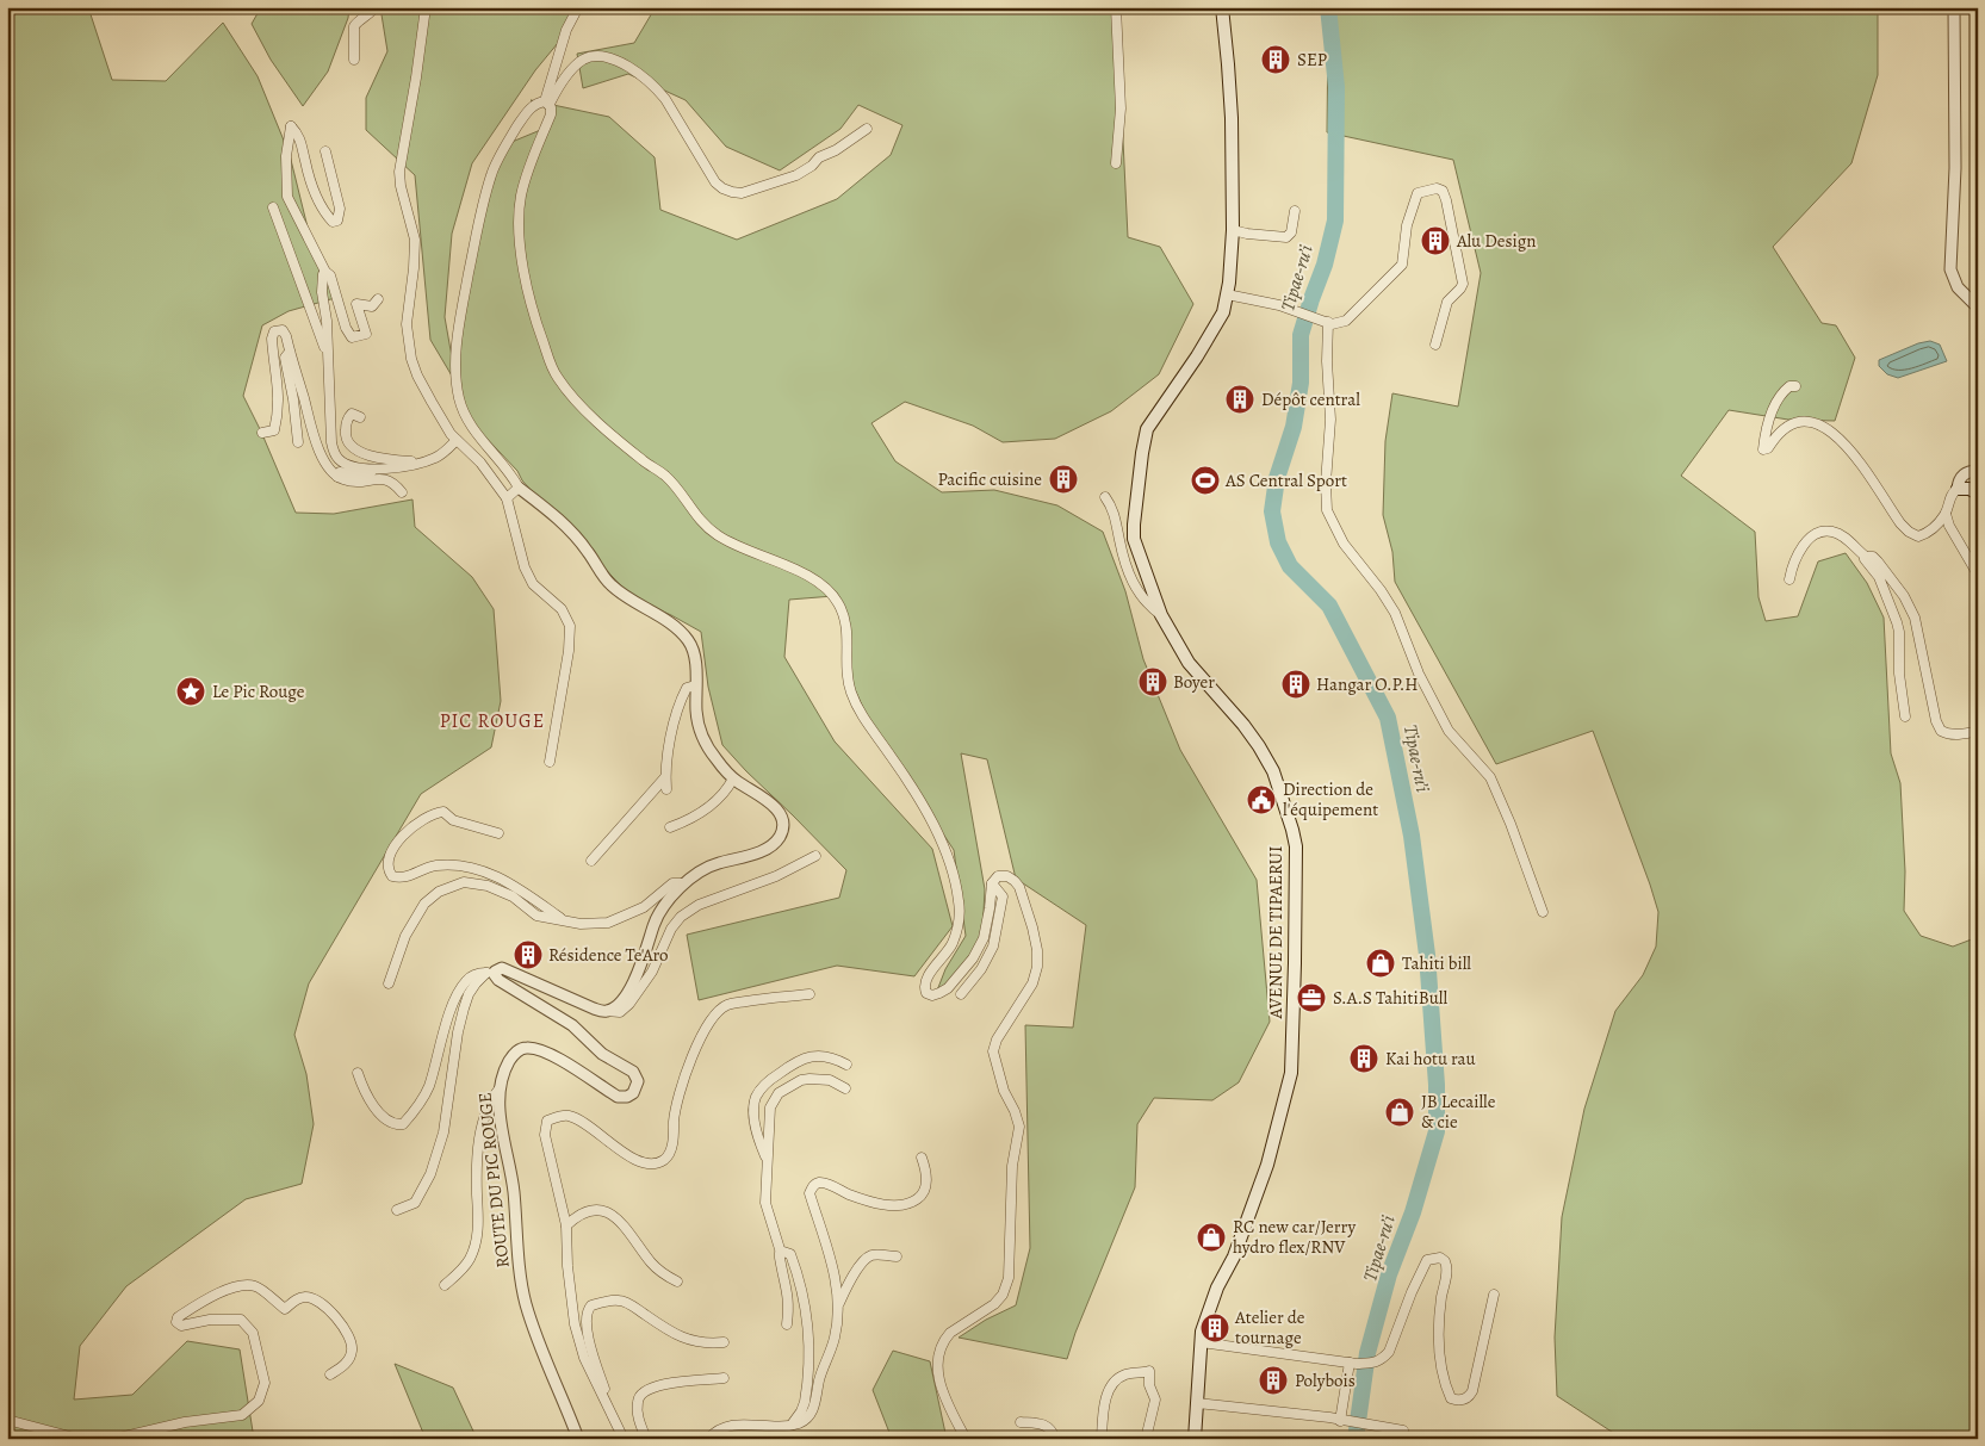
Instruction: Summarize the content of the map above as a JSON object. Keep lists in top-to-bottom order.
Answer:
{
  "streets": {
    "main road": ["AVENUE DE TIPAERUI"],
    "street": ["ROUTE DU PIC ROUGE"]
  },
  "districts": ["PIC ROUGE"],
  "water": ["Tipae-ru’i"],
  "places": {
    "building": [
      "SEP",
      "Alu Design",
      "Dépôt central",
      "Pacific cuisine",
      "Boyer",
      "Hangar O.P.H",
      "Résidence Te'Aro",
      "Kai hotu rau",
      "Atelier de tournage",
      "Polybois"
    ],
    "sports": ["AS Central Sport"],
    "place": ["Le Pic Rouge"],
    "public building": ["Direction de l'équipement"],
    "shop": ["Tahiti bill", "JB Lecaille & cie", "RC new car/Jerry hydro flex/RNV"],
    "office": ["S.A.S TahitiBull"]
  }
}
